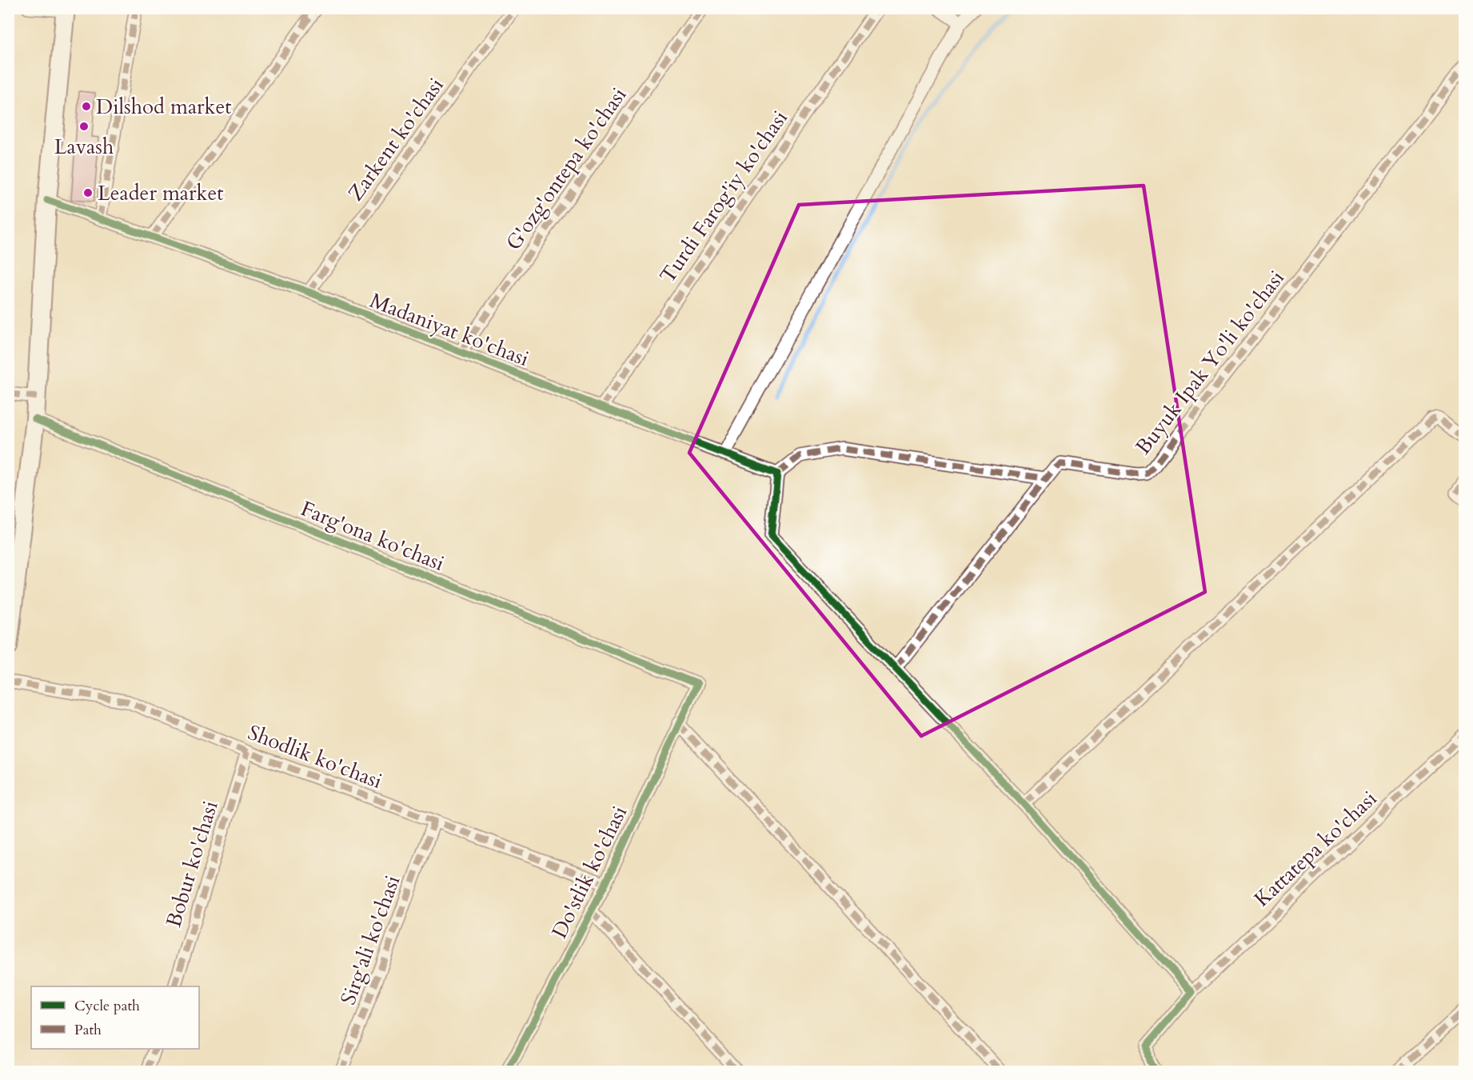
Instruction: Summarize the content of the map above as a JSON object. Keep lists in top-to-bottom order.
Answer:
{
  "streets": {
    "street": [
      "Zarkent ko'chasi",
      "G'ozg'ontepa ko'chasi",
      "Turdi Farog'iy ko'chasi",
      "Madaniyat ko'chasi",
      "Buyuk Ipak Yo'li ko'chasi",
      "Farg'ona ko'chasi",
      "Shodlik ko'chasi",
      "Kattatepa ko'chasi",
      "Bobur ko'chasi",
      "Do'stlik ko'chasi",
      "Sirg'ali ko'chasi"
    ]
  },
  "crossings": [
    ["Zarkent ko'chasi", "Madaniyat ko'chasi"],
    ["G'ozg'ontepa ko'chasi", "Madaniyat ko'chasi"],
    ["Turdi Farog'iy ko'chasi", "Madaniyat ko'chasi"],
    ["Farg'ona ko'chasi", "Do'stlik ko'chasi"],
    ["Shodlik ko'chasi", "Bobur ko'chasi"],
    ["Shodlik ko'chasi", "Do'stlik ko'chasi"],
    ["Shodlik ko'chasi", "Sirg'ali ko'chasi"]
  ],
  "places": ["Dilshod market", "Lavash", "Leader market"],
  "legend": ["Cycle path", "Path"]
}
